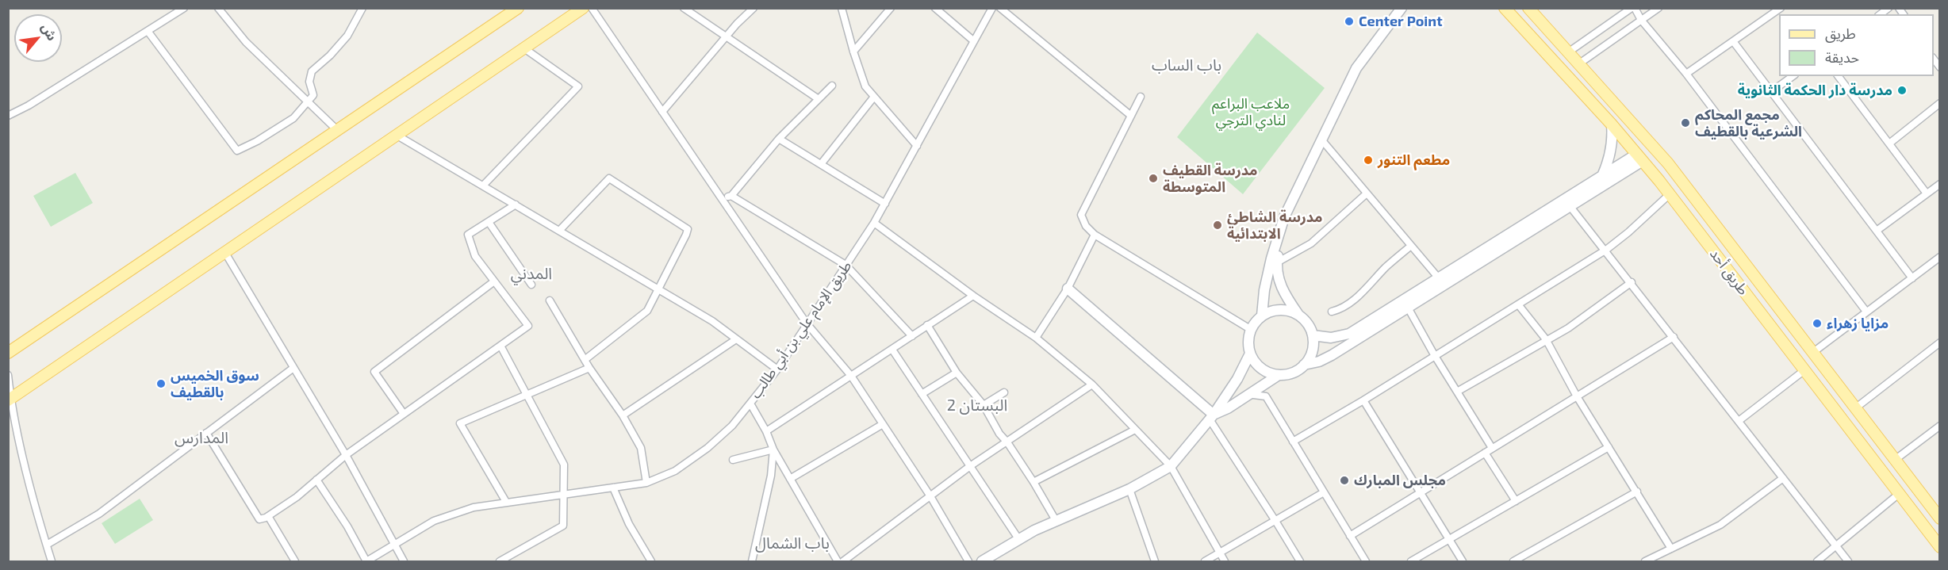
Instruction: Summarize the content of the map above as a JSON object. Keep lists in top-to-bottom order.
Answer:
{
  "streets": {
    "main road": ["طريق أحد"],
    "street": ["طريق الإمام علي بن أبي طالب"]
  },
  "districts": [
    "باب الساب",
    "المدني",
    "البستان 2",
    "المدارس",
    "باب الشمال"
  ],
  "parks": ["ملاعب البراعم لنادي الترجي"],
  "places": [
    "Center Point",
    "مدرسة دار الحكمة الثانوية",
    "مجمع المحاكم الشرعية بالقطيف",
    "مطعم التنور",
    "مدرسة القطيف المتوسطة",
    "مدرسة الشاطئ الابتدائية",
    "مزايا زهراء",
    "سوق الخميس بالقطيف",
    "مجلس المبارك"
  ],
  "legend": ["طريق", "حديقة"],
  "north": "top right"
}
